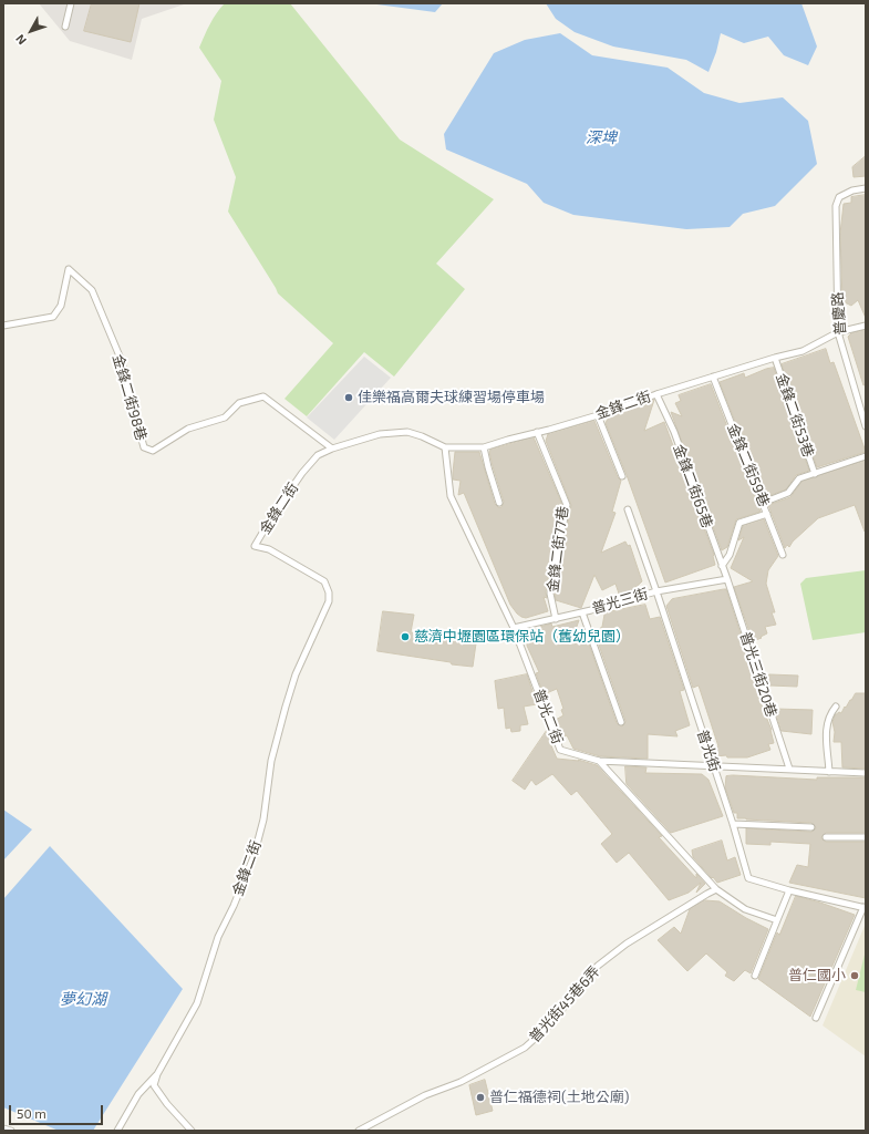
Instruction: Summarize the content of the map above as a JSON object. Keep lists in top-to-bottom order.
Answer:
{
  "streets": {
    "lane": [
      "普慶路",
      "金鋒二街98巷",
      "金鋒二街",
      "金鋒二街53巷",
      "金鋒二街59巷",
      "金鋒二街65巷",
      "金鋒二街77巷",
      "普光三街",
      "普光三街20巷",
      "普光二街",
      "普光街",
      "普光街45巷6弄"
    ]
  },
  "crossings": [
    ["普慶路", "金鋒二街"],
    ["金鋒二街98巷", "金鋒二街"],
    ["金鋒二街", "金鋒二街53巷"],
    ["金鋒二街", "金鋒二街59巷"],
    ["金鋒二街", "金鋒二街65巷"],
    ["金鋒二街", "金鋒二街77巷"],
    ["金鋒二街", "普光二街"],
    ["金鋒二街65巷", "普光三街"],
    ["金鋒二街65巷", "普光三街20巷"],
    ["金鋒二街77巷", "普光三街"],
    ["普光三街", "普光三街20巷"],
    ["普光三街", "普光二街"],
    ["普光三街", "普光街"],
    ["普光三街20巷", "普光二街"],
    ["普光二街", "普光街"]
  ],
  "water": ["深埤", "夢幻湖"],
  "places": [
    "佳樂福高爾夫球練習場停車場",
    "慈濟中壢園區環保站（舊幼兒園）",
    "普仁國小",
    "普仁福德祠(土地公廟)"
  ],
  "scale_bar": "50 m",
  "north": "bottom left"
}
